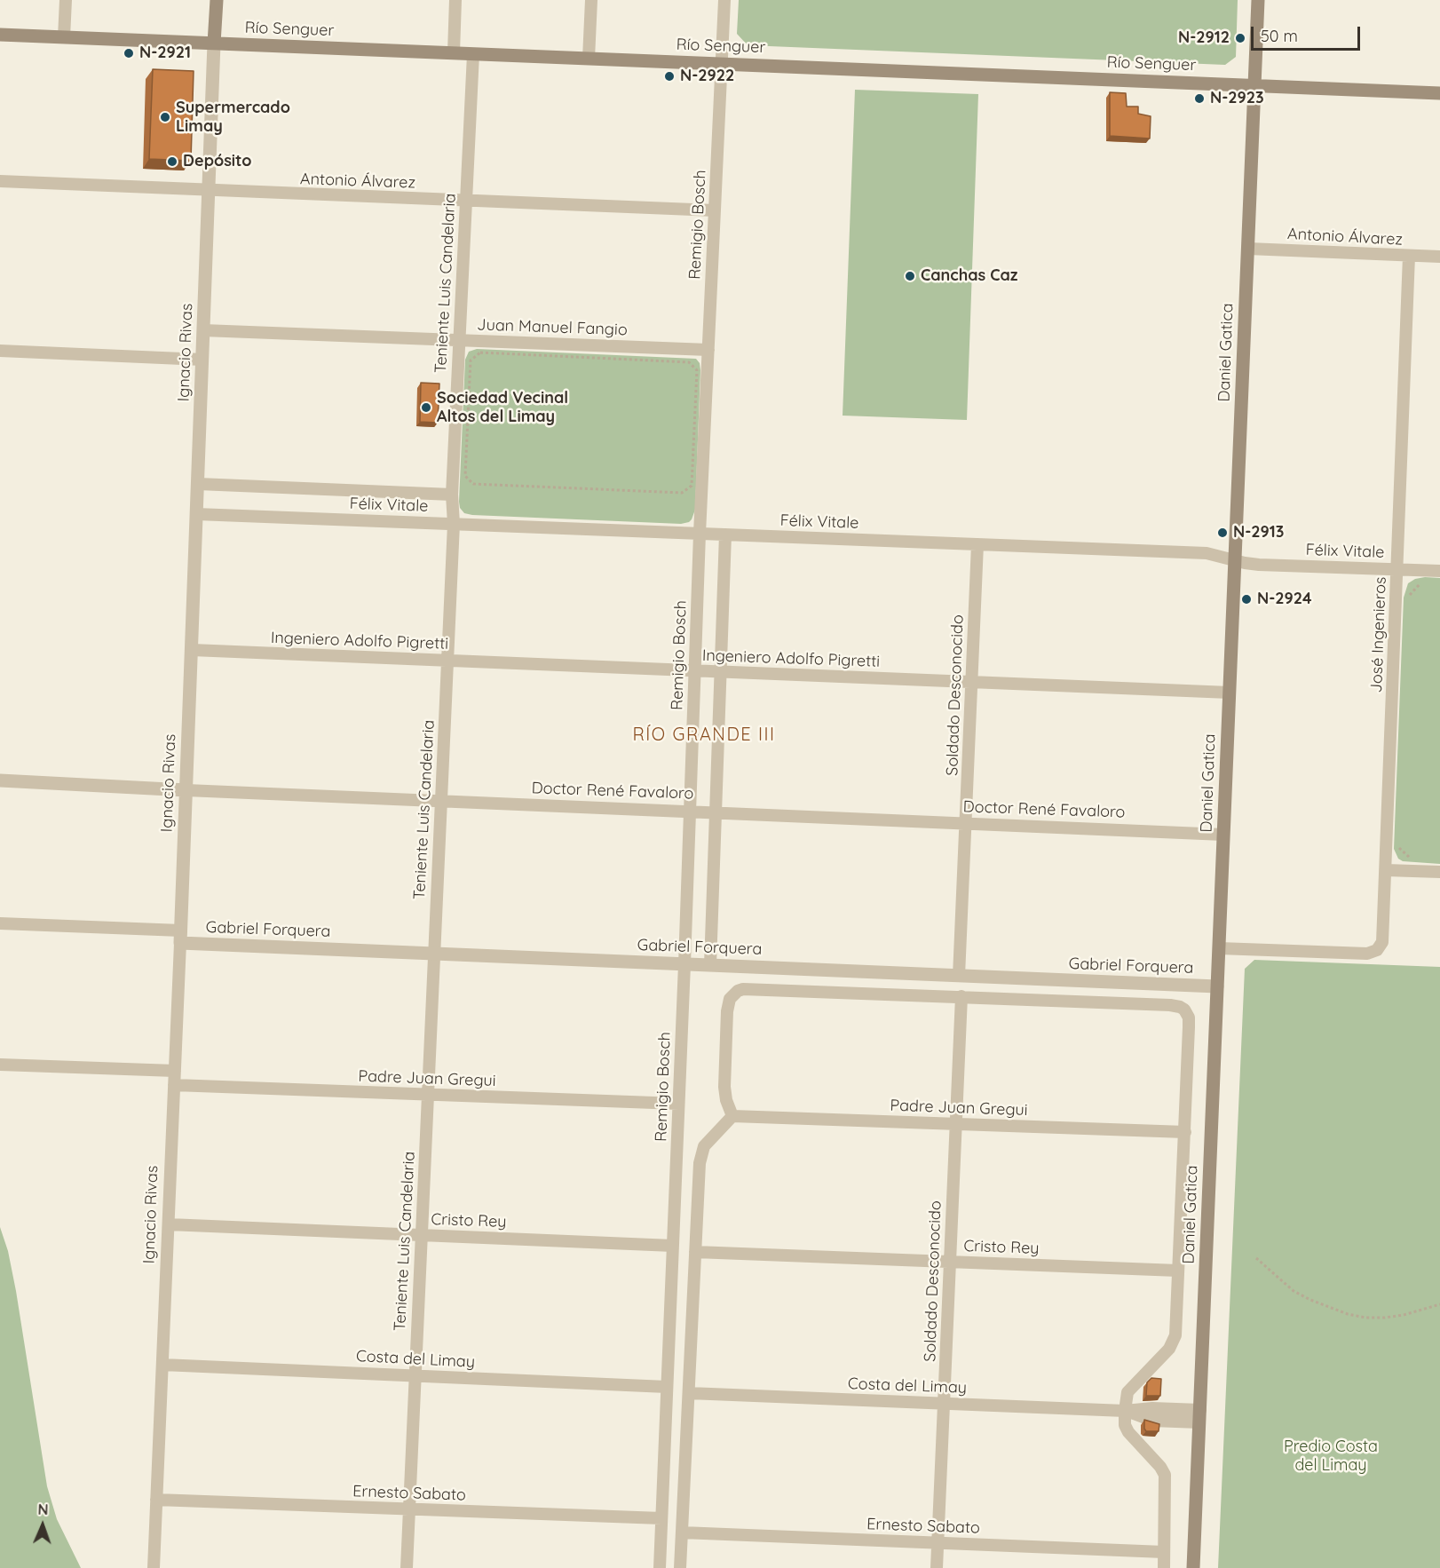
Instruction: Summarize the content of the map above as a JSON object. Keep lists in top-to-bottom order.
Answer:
{
  "streets": {
    "main road": ["Río Senguer", "Ignacio Rivas", "Daniel Gatica"],
    "street": [
      "Antonio Álvarez",
      "Remigio Bosch",
      "Teniente Luis Candelaria",
      "Juan Manuel Fangio",
      "Félix Vitale",
      "José Ingenieros",
      "Ingeniero Adolfo Pigretti",
      "Soldado Desconocido",
      "Doctor René Favaloro",
      "Gabriel Forquera",
      "Padre Juan Gregui",
      "Cristo Rey",
      "Costa del Limay",
      "Ernesto Sabato"
    ]
  },
  "crossings": [
    ["Río Senguer", "Remigio Bosch"],
    ["Río Senguer", "Teniente Luis Candelaria"],
    ["Río Senguer", "Ignacio Rivas"],
    ["Río Senguer", "Daniel Gatica"],
    ["Antonio Álvarez", "Remigio Bosch"],
    ["Antonio Álvarez", "Teniente Luis Candelaria"],
    ["Antonio Álvarez", "Ignacio Rivas"],
    ["Antonio Álvarez", "Daniel Gatica"],
    ["Antonio Álvarez", "José Ingenieros"],
    ["Remigio Bosch", "Juan Manuel Fangio"],
    ["Remigio Bosch", "Félix Vitale"],
    ["Remigio Bosch", "Ingeniero Adolfo Pigretti"],
    ["Remigio Bosch", "Doctor René Favaloro"],
    ["Remigio Bosch", "Gabriel Forquera"],
    ["Remigio Bosch", "Padre Juan Gregui"],
    ["Remigio Bosch", "Cristo Rey"],
    ["Remigio Bosch", "Costa del Limay"],
    ["Remigio Bosch", "Ernesto Sabato"],
    ["Teniente Luis Candelaria", "Juan Manuel Fangio"],
    ["Teniente Luis Candelaria", "Félix Vitale"],
    ["Teniente Luis Candelaria", "Ingeniero Adolfo Pigretti"],
    ["Teniente Luis Candelaria", "Doctor René Favaloro"],
    ["Teniente Luis Candelaria", "Gabriel Forquera"],
    ["Teniente Luis Candelaria", "Padre Juan Gregui"],
    ["Teniente Luis Candelaria", "Cristo Rey"],
    ["Teniente Luis Candelaria", "Costa del Limay"],
    ["Teniente Luis Candelaria", "Ernesto Sabato"],
    ["Juan Manuel Fangio", "Ignacio Rivas"],
    ["Ignacio Rivas", "Félix Vitale"],
    ["Ignacio Rivas", "Ingeniero Adolfo Pigretti"],
    ["Ignacio Rivas", "Doctor René Favaloro"],
    ["Ignacio Rivas", "Gabriel Forquera"],
    ["Ignacio Rivas", "Padre Juan Gregui"],
    ["Ignacio Rivas", "Cristo Rey"],
    ["Ignacio Rivas", "Costa del Limay"],
    ["Ignacio Rivas", "Ernesto Sabato"],
    ["Daniel Gatica", "Félix Vitale"],
    ["Daniel Gatica", "José Ingenieros"],
    ["Daniel Gatica", "Ingeniero Adolfo Pigretti"],
    ["Daniel Gatica", "Soldado Desconocido"],
    ["Daniel Gatica", "Doctor René Favaloro"],
    ["Daniel Gatica", "Gabriel Forquera"],
    ["Daniel Gatica", "Padre Juan Gregui"],
    ["Daniel Gatica", "Cristo Rey"],
    ["Daniel Gatica", "Costa del Limay"],
    ["Daniel Gatica", "Ernesto Sabato"],
    ["Félix Vitale", "José Ingenieros"],
    ["Félix Vitale", "Soldado Desconocido"],
    ["Ingeniero Adolfo Pigretti", "Soldado Desconocido"],
    ["Soldado Desconocido", "Doctor René Favaloro"],
    ["Soldado Desconocido", "Gabriel Forquera"],
    ["Soldado Desconocido", "Padre Juan Gregui"],
    ["Soldado Desconocido", "Cristo Rey"],
    ["Soldado Desconocido", "Costa del Limay"],
    ["Soldado Desconocido", "Ernesto Sabato"]
  ],
  "districts": ["RÍO GRANDE III"],
  "parks": ["Predio Costa del Limay"],
  "places": [
    "N-2912",
    "N-2921",
    "N-2922",
    "N-2923",
    "Supermercado Limay",
    "Depósito",
    "Canchas Caz",
    "Sociedad Vecinal Altos del Limay",
    "N-2913",
    "N-2924"
  ],
  "scale_bar": "50 m",
  "north": "top"
}
